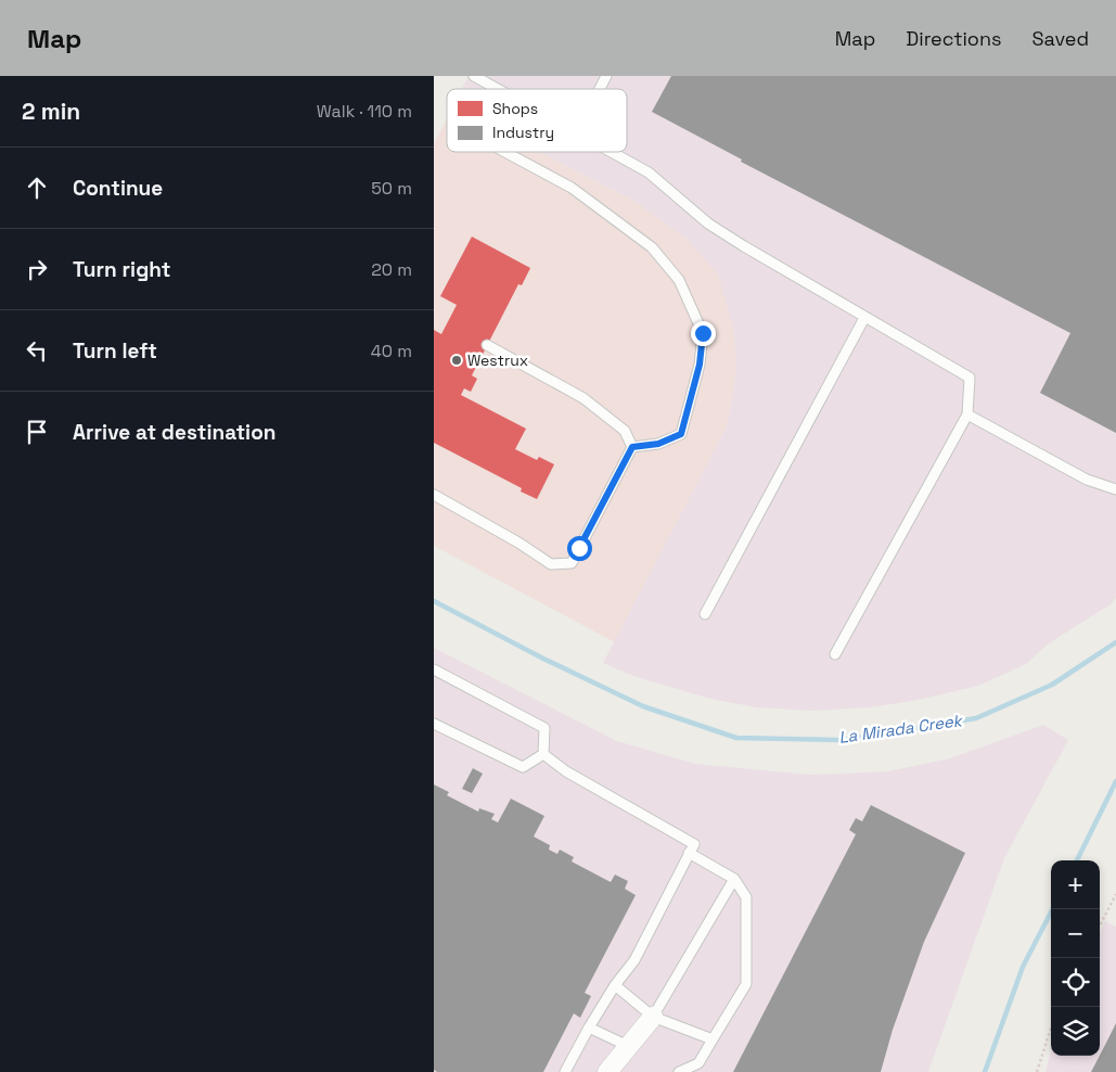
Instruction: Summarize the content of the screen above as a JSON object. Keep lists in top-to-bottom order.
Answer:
{
  "water": ["La Mirada Creek"],
  "places": ["Westrux"],
  "legend": ["Shops", "Industry"],
  "page": {
    "header": "Map",
    "nav": ["Map", "Directions", "Saved"],
    "heading": ["2 min", "Walk · 110 m"],
    "list": [
      ["Continue", "50 m"],
      ["Turn right", "20 m"],
      ["Turn left", "40 m"],
      "Arrive at destination"
    ],
    "map_buttons": ["+", "−"]
  }
}
